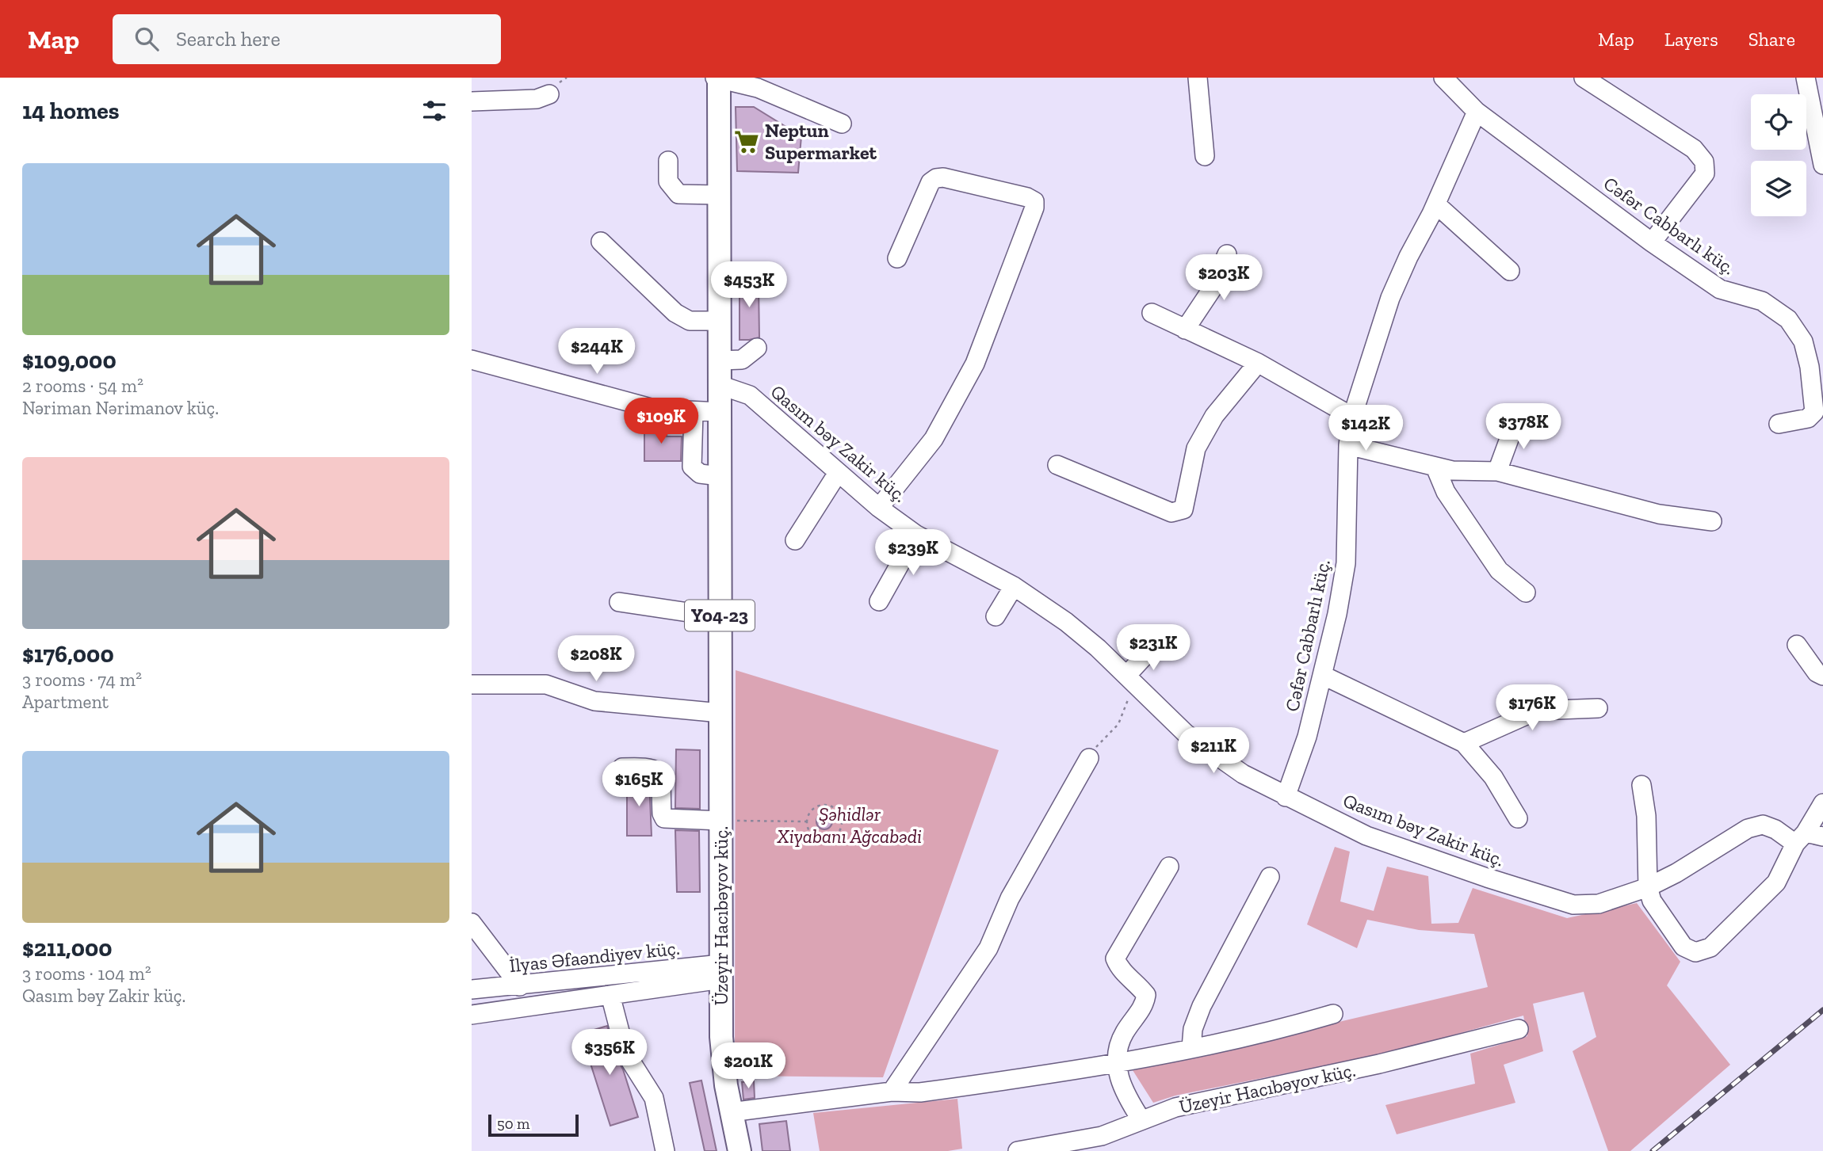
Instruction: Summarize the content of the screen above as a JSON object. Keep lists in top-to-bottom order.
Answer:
{
  "streets": {
    "main road": ["Y04-23", "Üzeyir Hacıbəyov küç."],
    "street": ["Cəfər Cabbarlı küç.", "Qasım bəy Zakir küç.", "İlyas Əfaəndiyev küç."]
  },
  "crossings": [
    ["Cəfər Cabbarlı küç.", "Qasım bəy Zakir küç."],
    ["Qasım bəy Zakir küç.", "Üzeyir Hacıbəyov küç."],
    ["Üzeyir Hacıbəyov küç.", "İlyas Əfaəndiyev küç."]
  ],
  "parks": ["Şəhidlər Xiyabanı Ağcabədi"],
  "places": {
    "supermarket": ["Neptun Supermarket"]
  },
  "scale_bar": "50 m",
  "page": {
    "header": "Map",
    "search": "Search here",
    "nav": ["Map", "Layers", "Share"],
    "heading": "14 homes",
    "list": [
      {
        "name": "$109,000",
        "note": "2 rooms · 54 m² · Nəriman Nərimanov küç."
      },
      {
        "name": "$176,000",
        "note": "3 rooms · 74 m² · Apartment"
      },
      {
        "name": "$211,000",
        "note": "3 rooms · 104 m² · Qasım bəy Zakir küç."
      }
    ],
    "price": [
      "$203K",
      "$453K",
      "$244K",
      "$109K",
      "$378K",
      "$142K",
      "$239K",
      "$231K",
      "$208K",
      "$176K",
      "$211K",
      "$165K",
      "$356K",
      "$201K"
    ],
    "scale": "50 m"
  }
}
